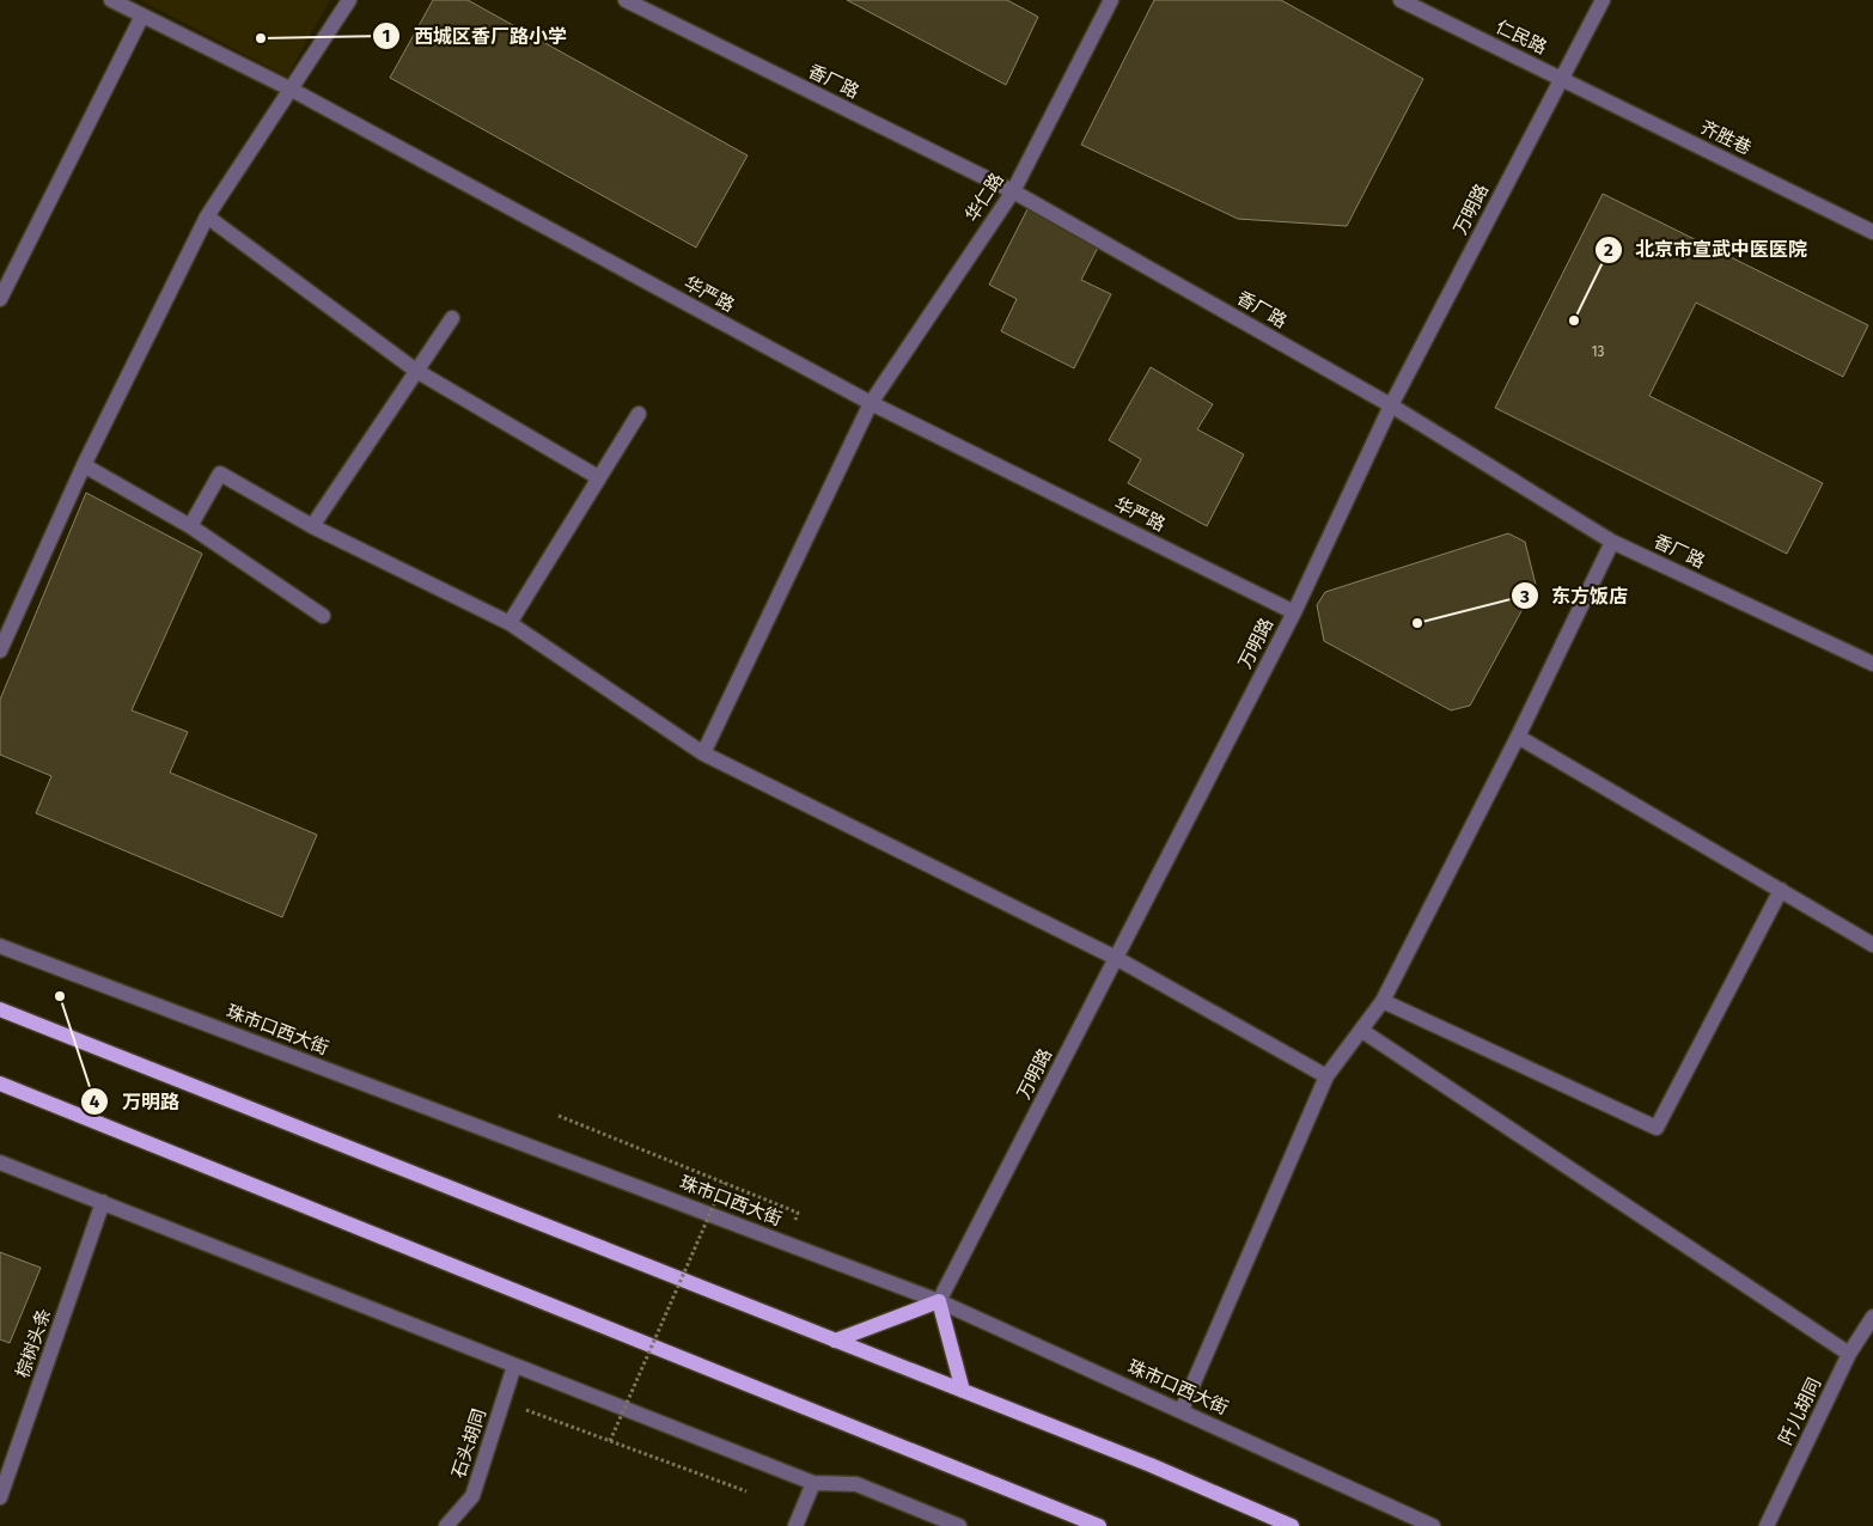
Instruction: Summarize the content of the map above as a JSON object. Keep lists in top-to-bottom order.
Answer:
{
  "streets": {
    "street": [
      "仁民路",
      "香厂路",
      "齐胜巷",
      "华仁路",
      "万明路",
      "华严路",
      "珠市口西大街",
      "棕树头条",
      "阡儿胡同",
      "石头胡同"
    ]
  },
  "crossings": [
    ["仁民路", "齐胜巷"],
    ["仁民路", "万明路"],
    ["香厂路", "华仁路"],
    ["香厂路", "万明路"],
    ["齐胜巷", "万明路"],
    ["华仁路", "华严路"],
    ["万明路", "华严路"],
    ["万明路", "珠市口西大街"]
  ],
  "places": [
    "西城区香厂路小学",
    "北京市宣武中医医院",
    "东方饭店",
    "万明路"
  ],
  "house_numbers": ["13"]
}
